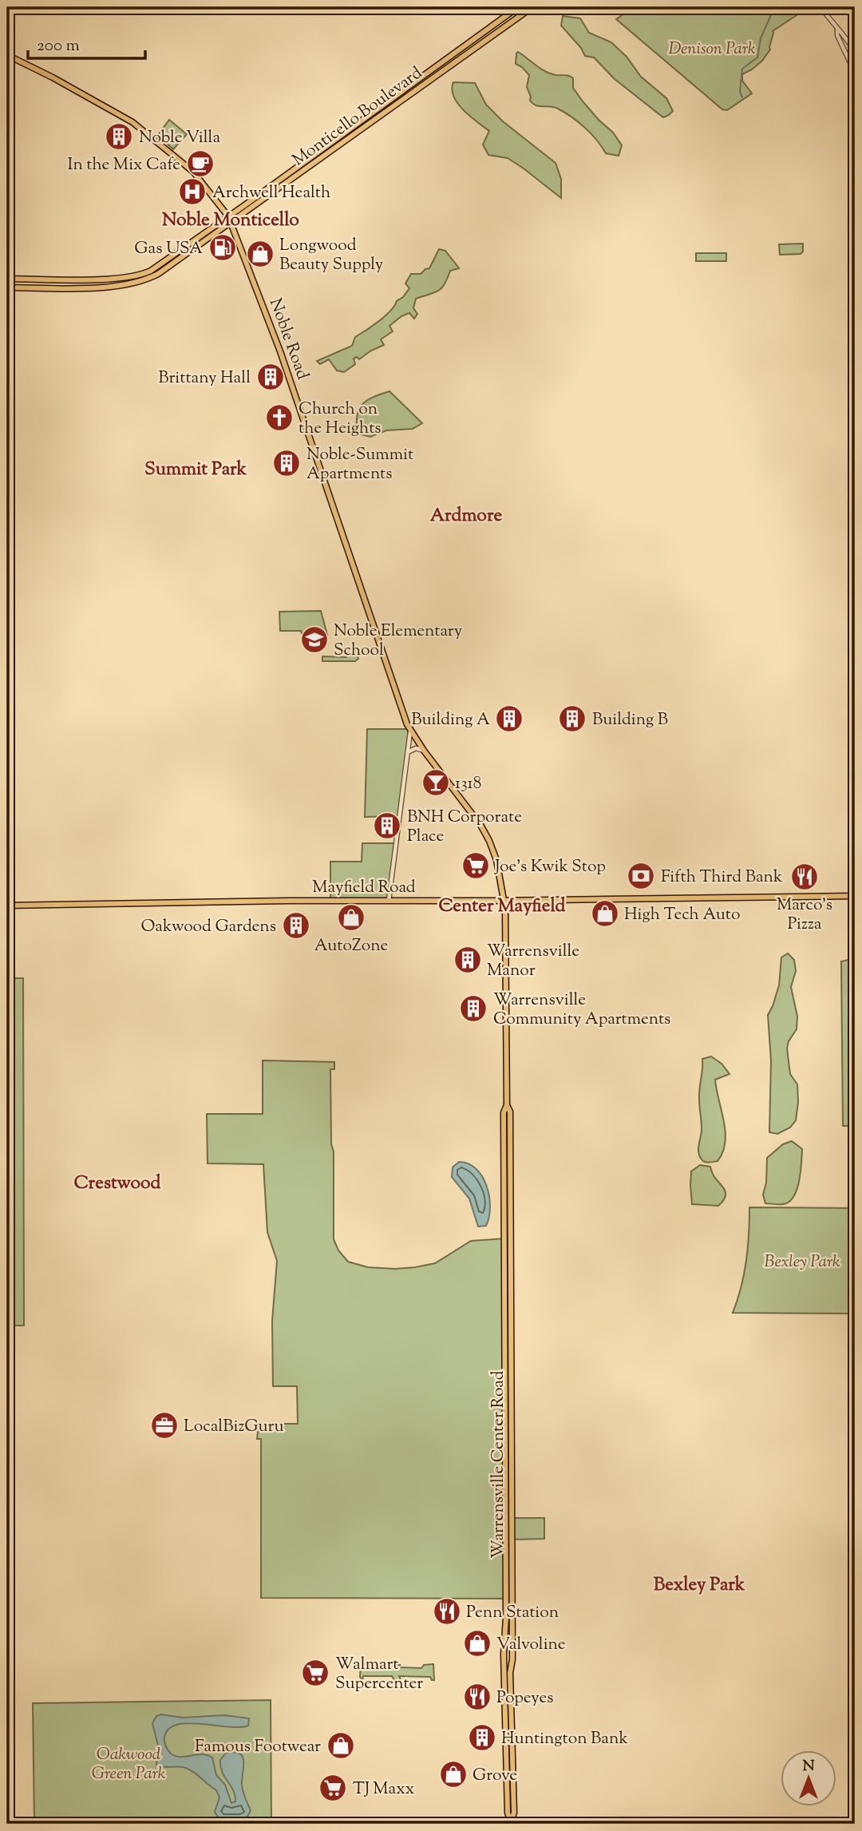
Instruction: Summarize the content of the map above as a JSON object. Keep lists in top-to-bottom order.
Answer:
{
  "streets": {
    "main road": [
      "Monticello Boulevard",
      "Noble Road",
      "Mayfield Road",
      "Warrensville Center Road"
    ]
  },
  "crossings": [
    ["Monticello Boulevard", "Noble Road"],
    ["Noble Road", "Mayfield Road"],
    ["Noble Road", "Warrensville Center Road"],
    ["Mayfield Road", "Warrensville Center Road"]
  ],
  "districts": [
    "Noble Monticello",
    "Summit Park",
    "Ardmore",
    "Center Mayfield",
    "Crestwood",
    "Bexley Park"
  ],
  "parks": ["Denison Park", "Bexley Park", "Oakwood Green Park"],
  "places": {
    "building": [
      "Noble Villa",
      "Brittany Hall",
      "Noble-Summit Apartments",
      "Building A",
      "Building B",
      "BNH Corporate Place",
      "Oakwood Gardens",
      "Warrensville Manor",
      "Warrensville Community Apartments",
      "Huntington Bank"
    ],
    "cafe": ["In the Mix Cafe"],
    "hospital": ["Archwell Health"],
    "fuel station": ["Gas USA"],
    "shop": [
      "Longwood Beauty Supply",
      "High Tech Auto",
      "AutoZone",
      "Valvoline",
      "Famous Footwear",
      "Grove"
    ],
    "church": ["Church on the Heights"],
    "school or university": ["Noble Elementary School"],
    "bar": ["1318"],
    "supermarket": ["Joe's Kwik Stop", "Walmart Supercenter", "TJ Maxx"],
    "bank": ["Fifth Third Bank"],
    "restaurant": ["Marco's Pizza", "Penn Station", "Popeyes"],
    "office": ["LocalBizGuru"]
  },
  "scale_bar": "200 m",
  "north": "top"
}
